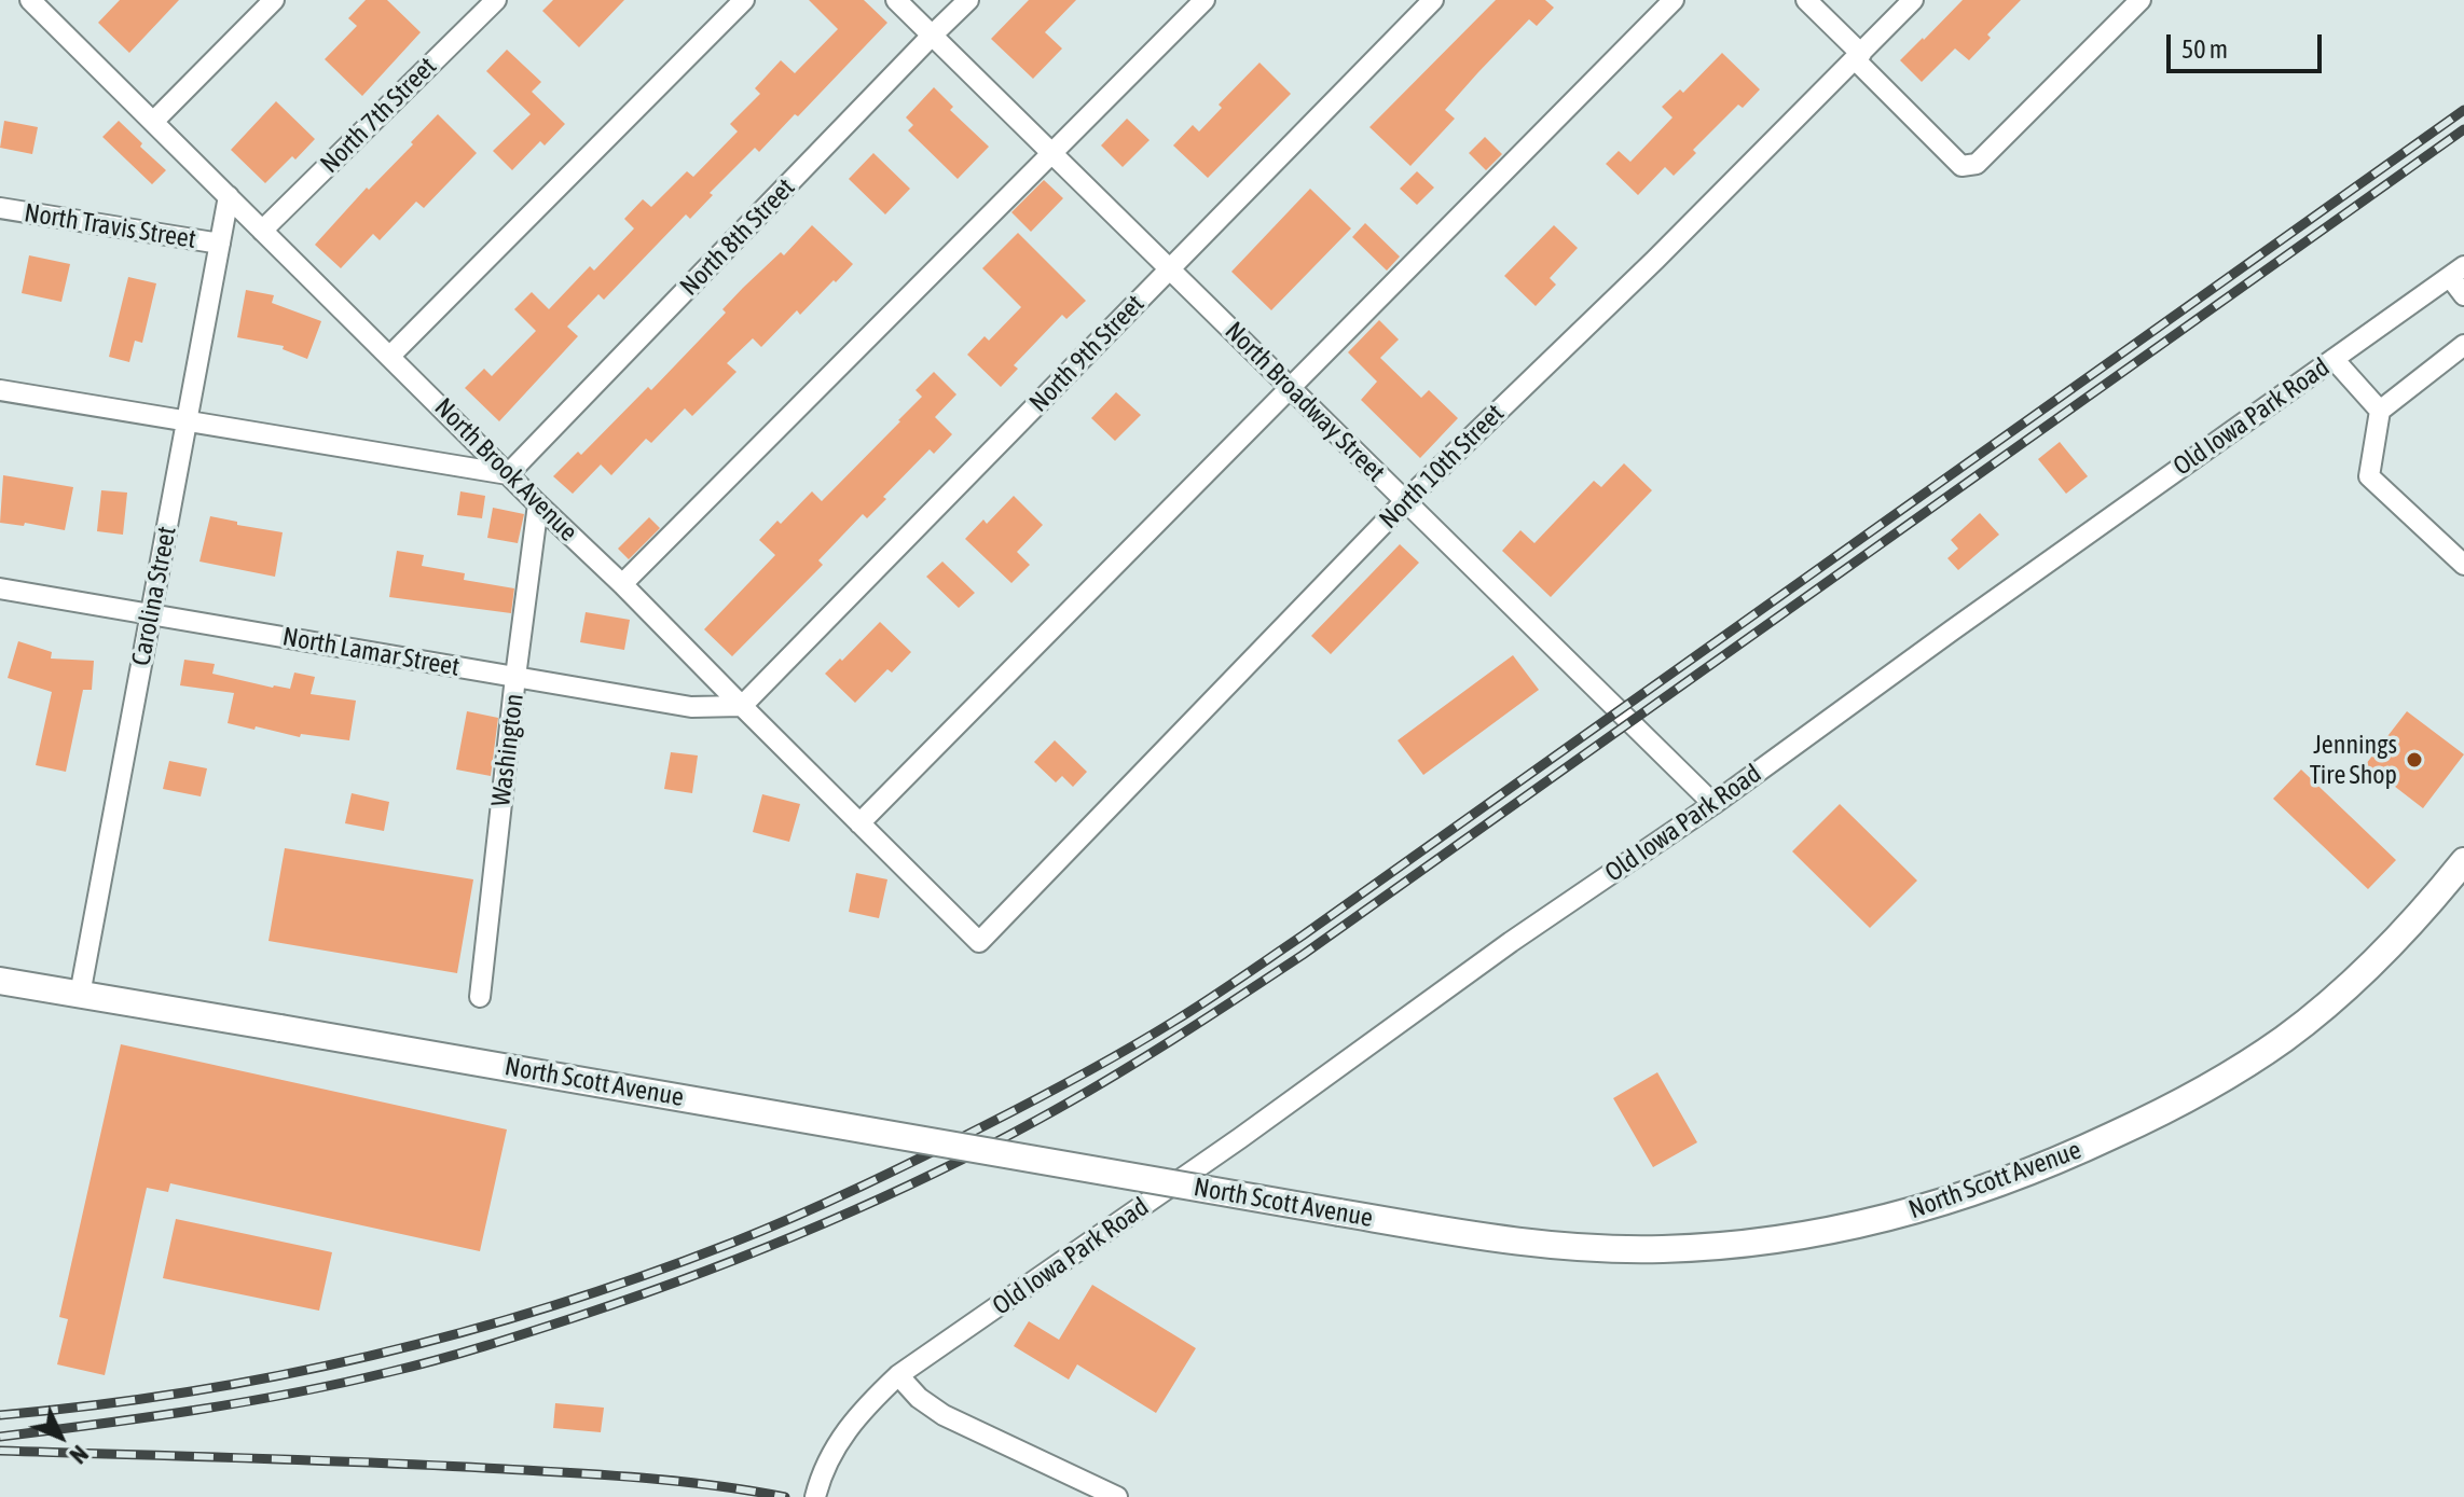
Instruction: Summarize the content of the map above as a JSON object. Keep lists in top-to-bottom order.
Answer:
{
  "streets": {
    "main road": ["North Scott Avenue"],
    "street": [
      "North 7th Street",
      "North Travis Street",
      "North 8th Street",
      "North 9th Street",
      "North Broadway Street",
      "Old Iowa Park Road",
      "North 10th Street",
      "North Brook Avenue",
      "Carolina Street",
      "North Lamar Street",
      "Washington"
    ]
  },
  "crossings": [
    ["North 7th Street", "North Brook Avenue"],
    ["North Travis Street", "Carolina Street"],
    ["North 8th Street", "North Broadway Street"],
    ["North 8th Street", "North Brook Avenue"],
    ["North 9th Street", "North Broadway Street"],
    ["North 9th Street", "North Brook Avenue"],
    ["North 9th Street", "North Lamar Street"],
    ["North Broadway Street", "Old Iowa Park Road"],
    ["North Broadway Street", "North 10th Street"],
    ["North 10th Street", "North Brook Avenue"],
    ["North Brook Avenue", "Carolina Street"],
    ["North Brook Avenue", "North Lamar Street"],
    ["North Brook Avenue", "Washington"],
    ["Carolina Street", "North Lamar Street"],
    ["Carolina Street", "North Scott Avenue"],
    ["North Lamar Street", "Washington"]
  ],
  "places": ["Jennings Tire Shop"],
  "scale_bar": "50 m",
  "north": "bottom right"
}
